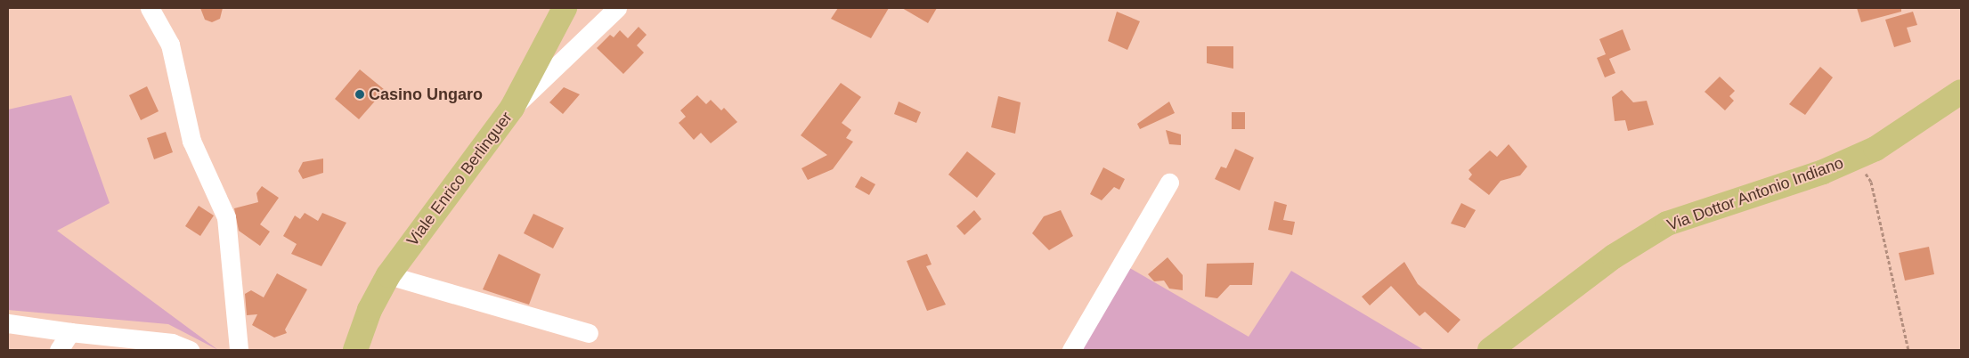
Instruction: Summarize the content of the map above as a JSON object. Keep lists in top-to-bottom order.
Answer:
{
  "streets": {
    "main road": ["Viale Enrico Berlinguer", "Via Dottor Antonio Indiano"]
  },
  "places": ["Casino Ungaro"]
}
